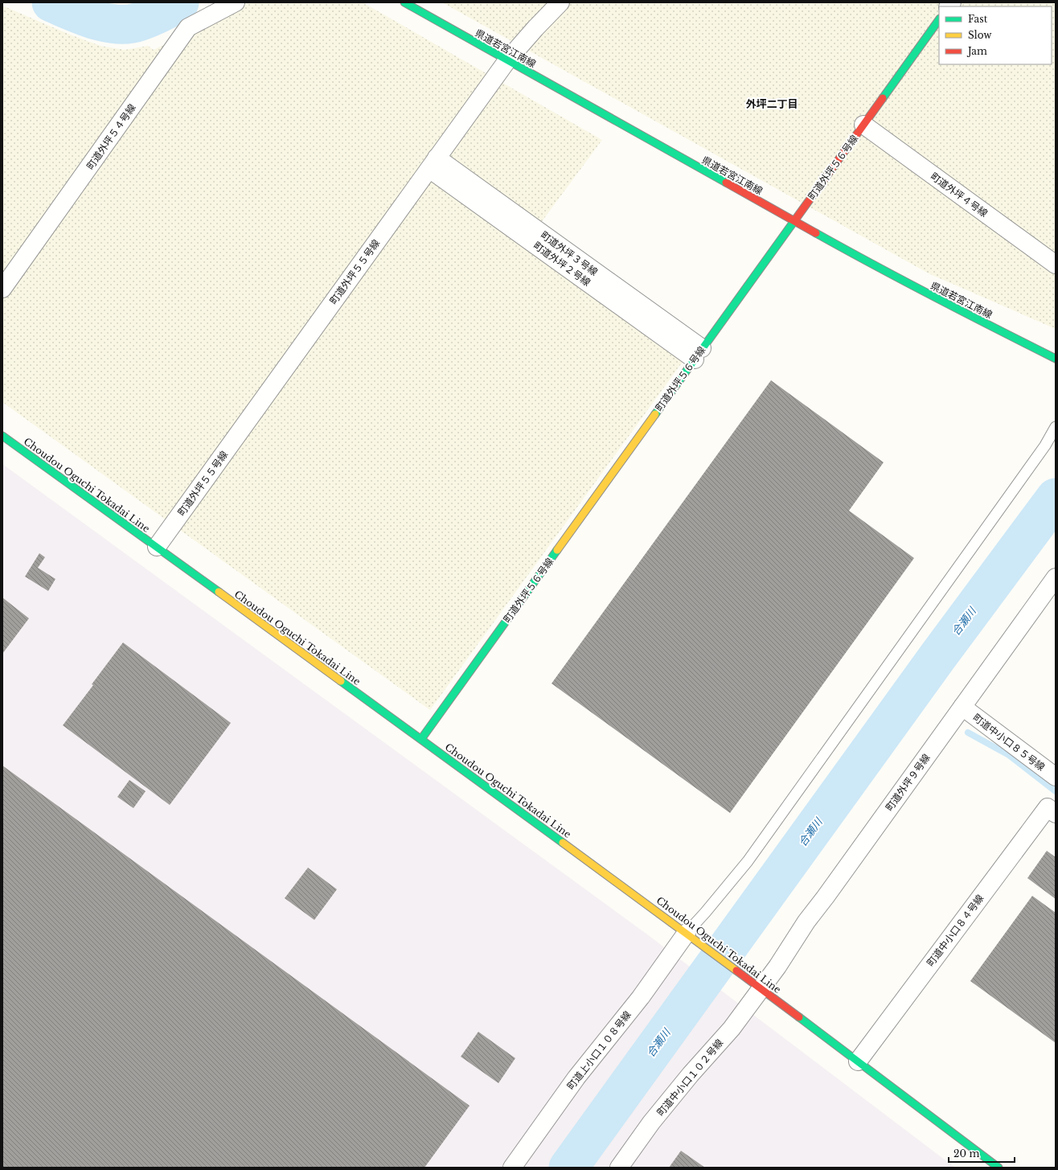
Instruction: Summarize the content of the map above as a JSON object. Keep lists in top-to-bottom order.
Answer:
{
  "streets": {
    "street": [
      "県道若宮江南線",
      "町道外坪５４号線",
      "町道外坪５６号線",
      "町道外坪４号線",
      "町道外坪２号線",
      "町道外坪５５号線",
      "Choudou Oguchi Tokadai Line",
      "町道中小口８５号線",
      "町道外坪９号線",
      "町道中小口８４号線",
      "町道上小口１０８号線",
      "町道中小口１０２号線"
    ]
  },
  "crossings": [
    ["県道若宮江南線", "町道外坪５６号線"],
    ["県道若宮江南線", "町道外坪５５号線"],
    ["町道外坪５６号線", "町道外坪４号線"],
    ["町道外坪５６号線", "町道外坪２号線"],
    ["町道外坪５６号線", "Choudou Oguchi Tokadai Line"],
    ["町道外坪２号線", "町道外坪５５号線"],
    ["町道外坪５５号線", "Choudou Oguchi Tokadai Line"],
    ["Choudou Oguchi Tokadai Line", "町道外坪９号線"],
    ["Choudou Oguchi Tokadai Line", "町道中小口８４号線"],
    ["Choudou Oguchi Tokadai Line", "町道上小口１０８号線"],
    ["Choudou Oguchi Tokadai Line", "町道中小口１０２号線"],
    ["町道中小口８５号線", "町道外坪９号線"],
    ["町道外坪９号線", "町道中小口１０２号線"]
  ],
  "districts": ["外坪二丁目"],
  "water": ["合瀬川"],
  "legend": ["Fast", "Slow", "Jam"],
  "scale_bar": "20 m"
}
